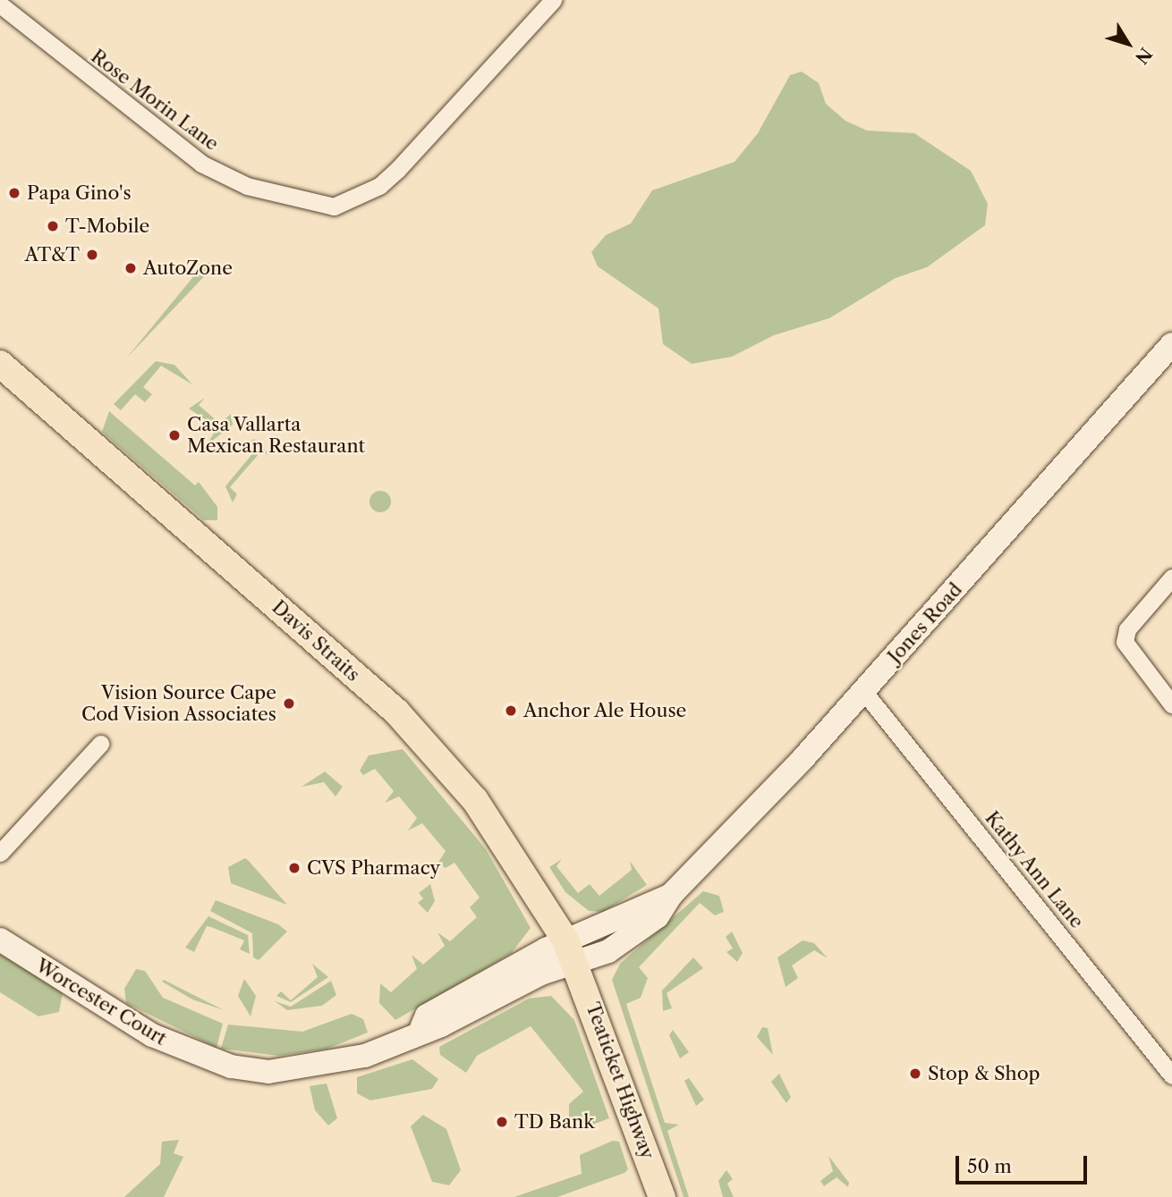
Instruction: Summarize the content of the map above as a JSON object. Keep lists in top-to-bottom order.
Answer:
{
  "streets": {
    "main road": [
      "Jones Road",
      "Davis Straits",
      "Worcester Court",
      "Teaticket Highway"
    ],
    "street": ["Rose Morin Lane", "Kathy Ann Lane"]
  },
  "crossings": [
    ["Jones Road", "Davis Straits"],
    ["Jones Road", "Kathy Ann Lane"],
    ["Jones Road", "Worcester Court"],
    ["Jones Road", "Teaticket Highway"],
    ["Davis Straits", "Worcester Court"],
    ["Davis Straits", "Teaticket Highway"],
    ["Worcester Court", "Teaticket Highway"]
  ],
  "places": [
    "Papa Gino's",
    "T-Mobile",
    "AT&T",
    "AutoZone",
    "Casa Vallarta Mexican Restaurant",
    "Vision Source Cape Cod Vision Associates",
    "Anchor Ale House",
    "CVS Pharmacy",
    "Stop & Shop",
    "TD Bank"
  ],
  "scale_bar": "50 m",
  "north": "bottom right"
}
